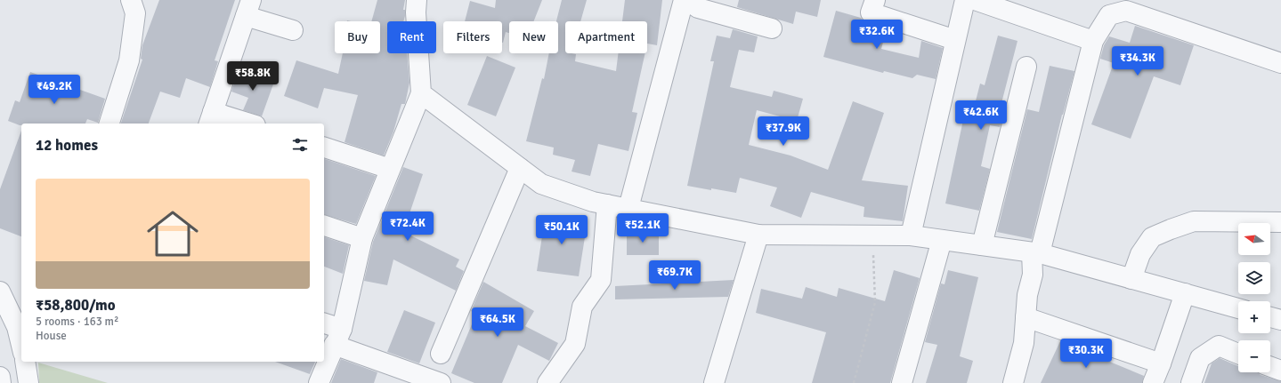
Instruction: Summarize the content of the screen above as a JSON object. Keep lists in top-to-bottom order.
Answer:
{
  "north": "left",
  "page": {
    "price": [
      "₹32.6K",
      "₹34.3K",
      "₹58.8K",
      "₹49.2K",
      "₹42.6K",
      "₹37.9K",
      "₹72.4K",
      "₹52.1K",
      "₹50.1K",
      "₹69.7K",
      "₹64.5K",
      "₹30.3K"
    ],
    "chip": [
      "Buy",
      "Rent",
      "Filters",
      "New",
      "Apartment"
    ],
    "heading": "12 homes",
    "list": [
      {
        "name": "₹58,800/mo",
        "note": "5 rooms · 163 m² · House"
      }
    ],
    "map_buttons": ["+", "−"]
  }
}
